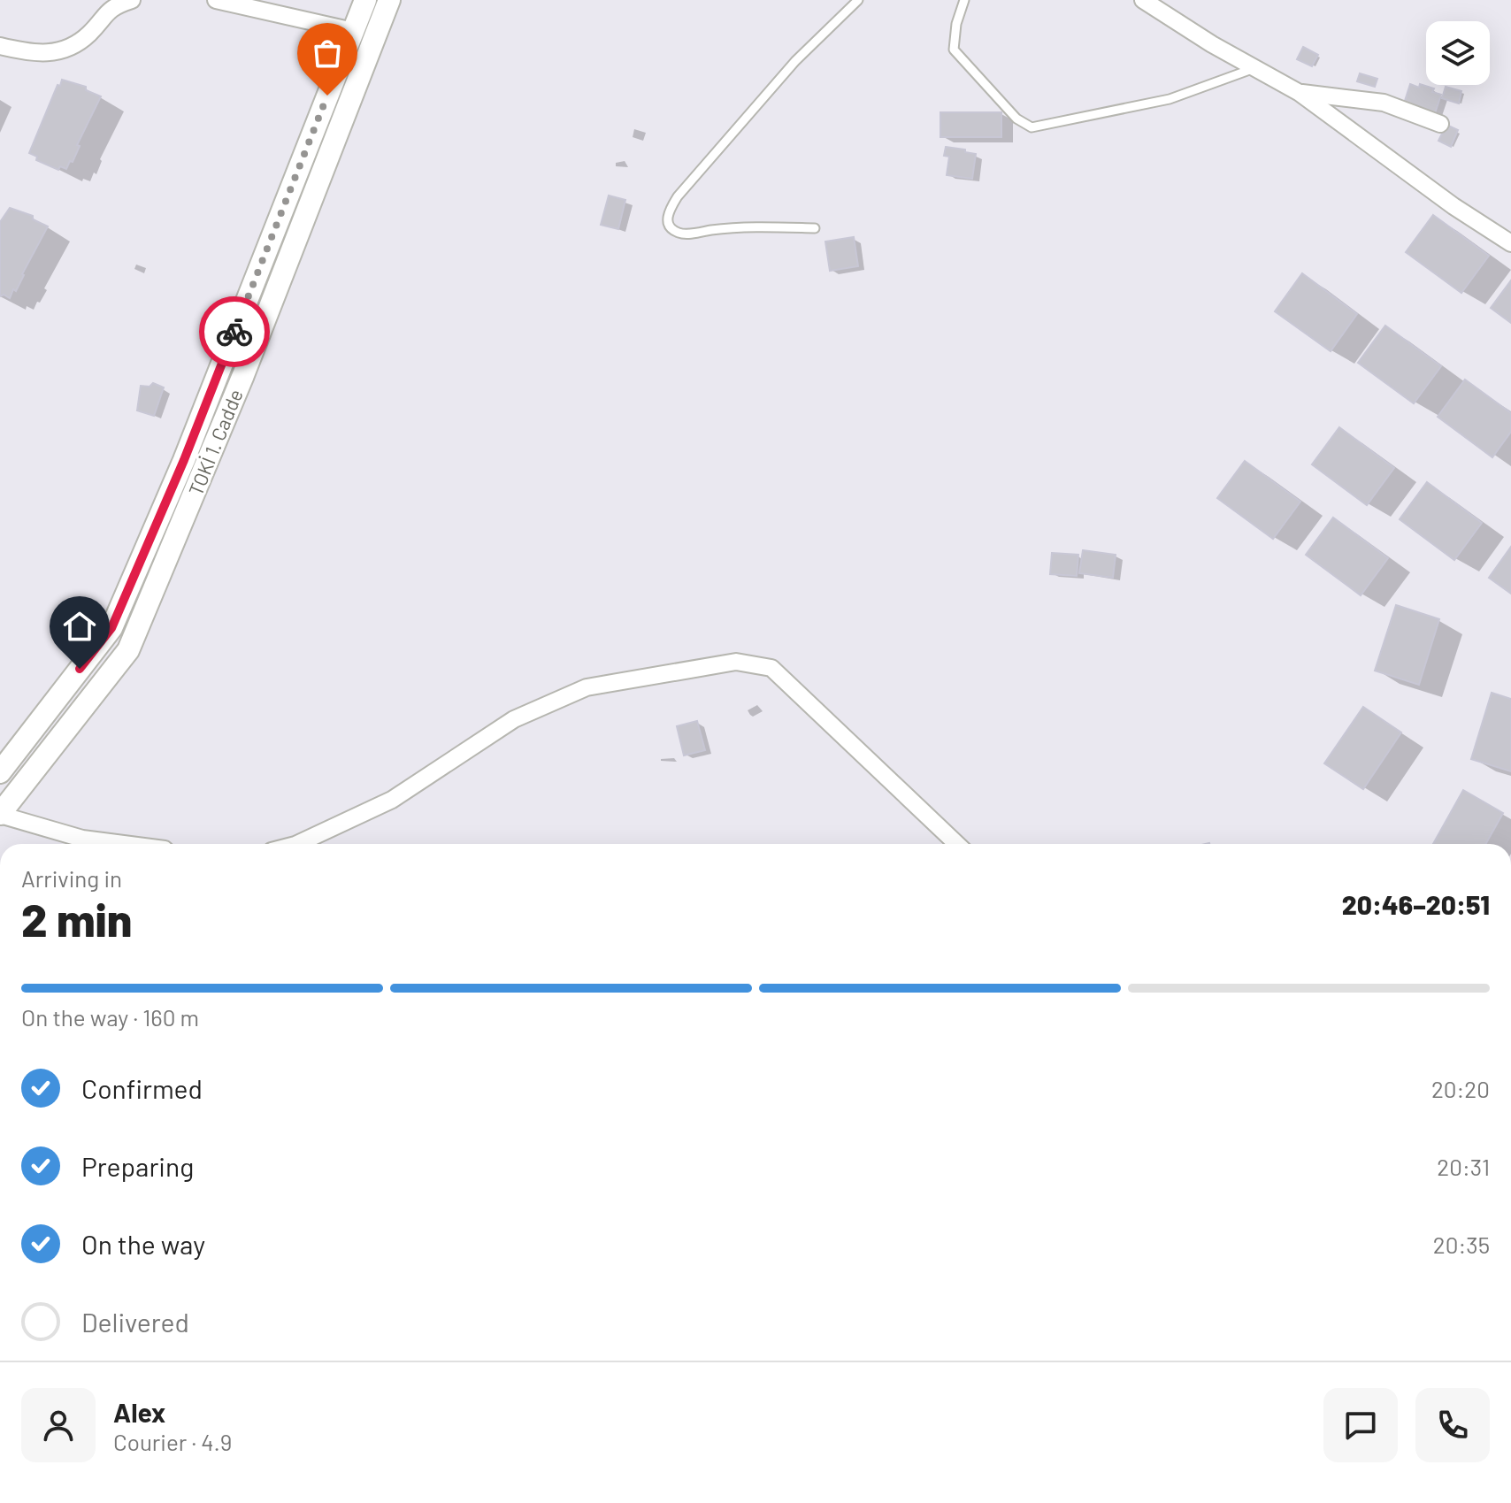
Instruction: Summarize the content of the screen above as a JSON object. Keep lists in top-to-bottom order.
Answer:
{
  "streets": {
    "main road": ["TOKİ 1. Cadde"]
  },
  "page": {
    "heading": ["2 min", "Arriving in", "20:46–20:51"],
    "panel": ["Alex", "Courier · 4.9"],
    "bar": "On the way · 160 m",
    "list": [
      ["Confirmed", "20:20"],
      ["Preparing", "20:31"],
      ["On the way", "20:35"],
      "Delivered"
    ]
  }
}
